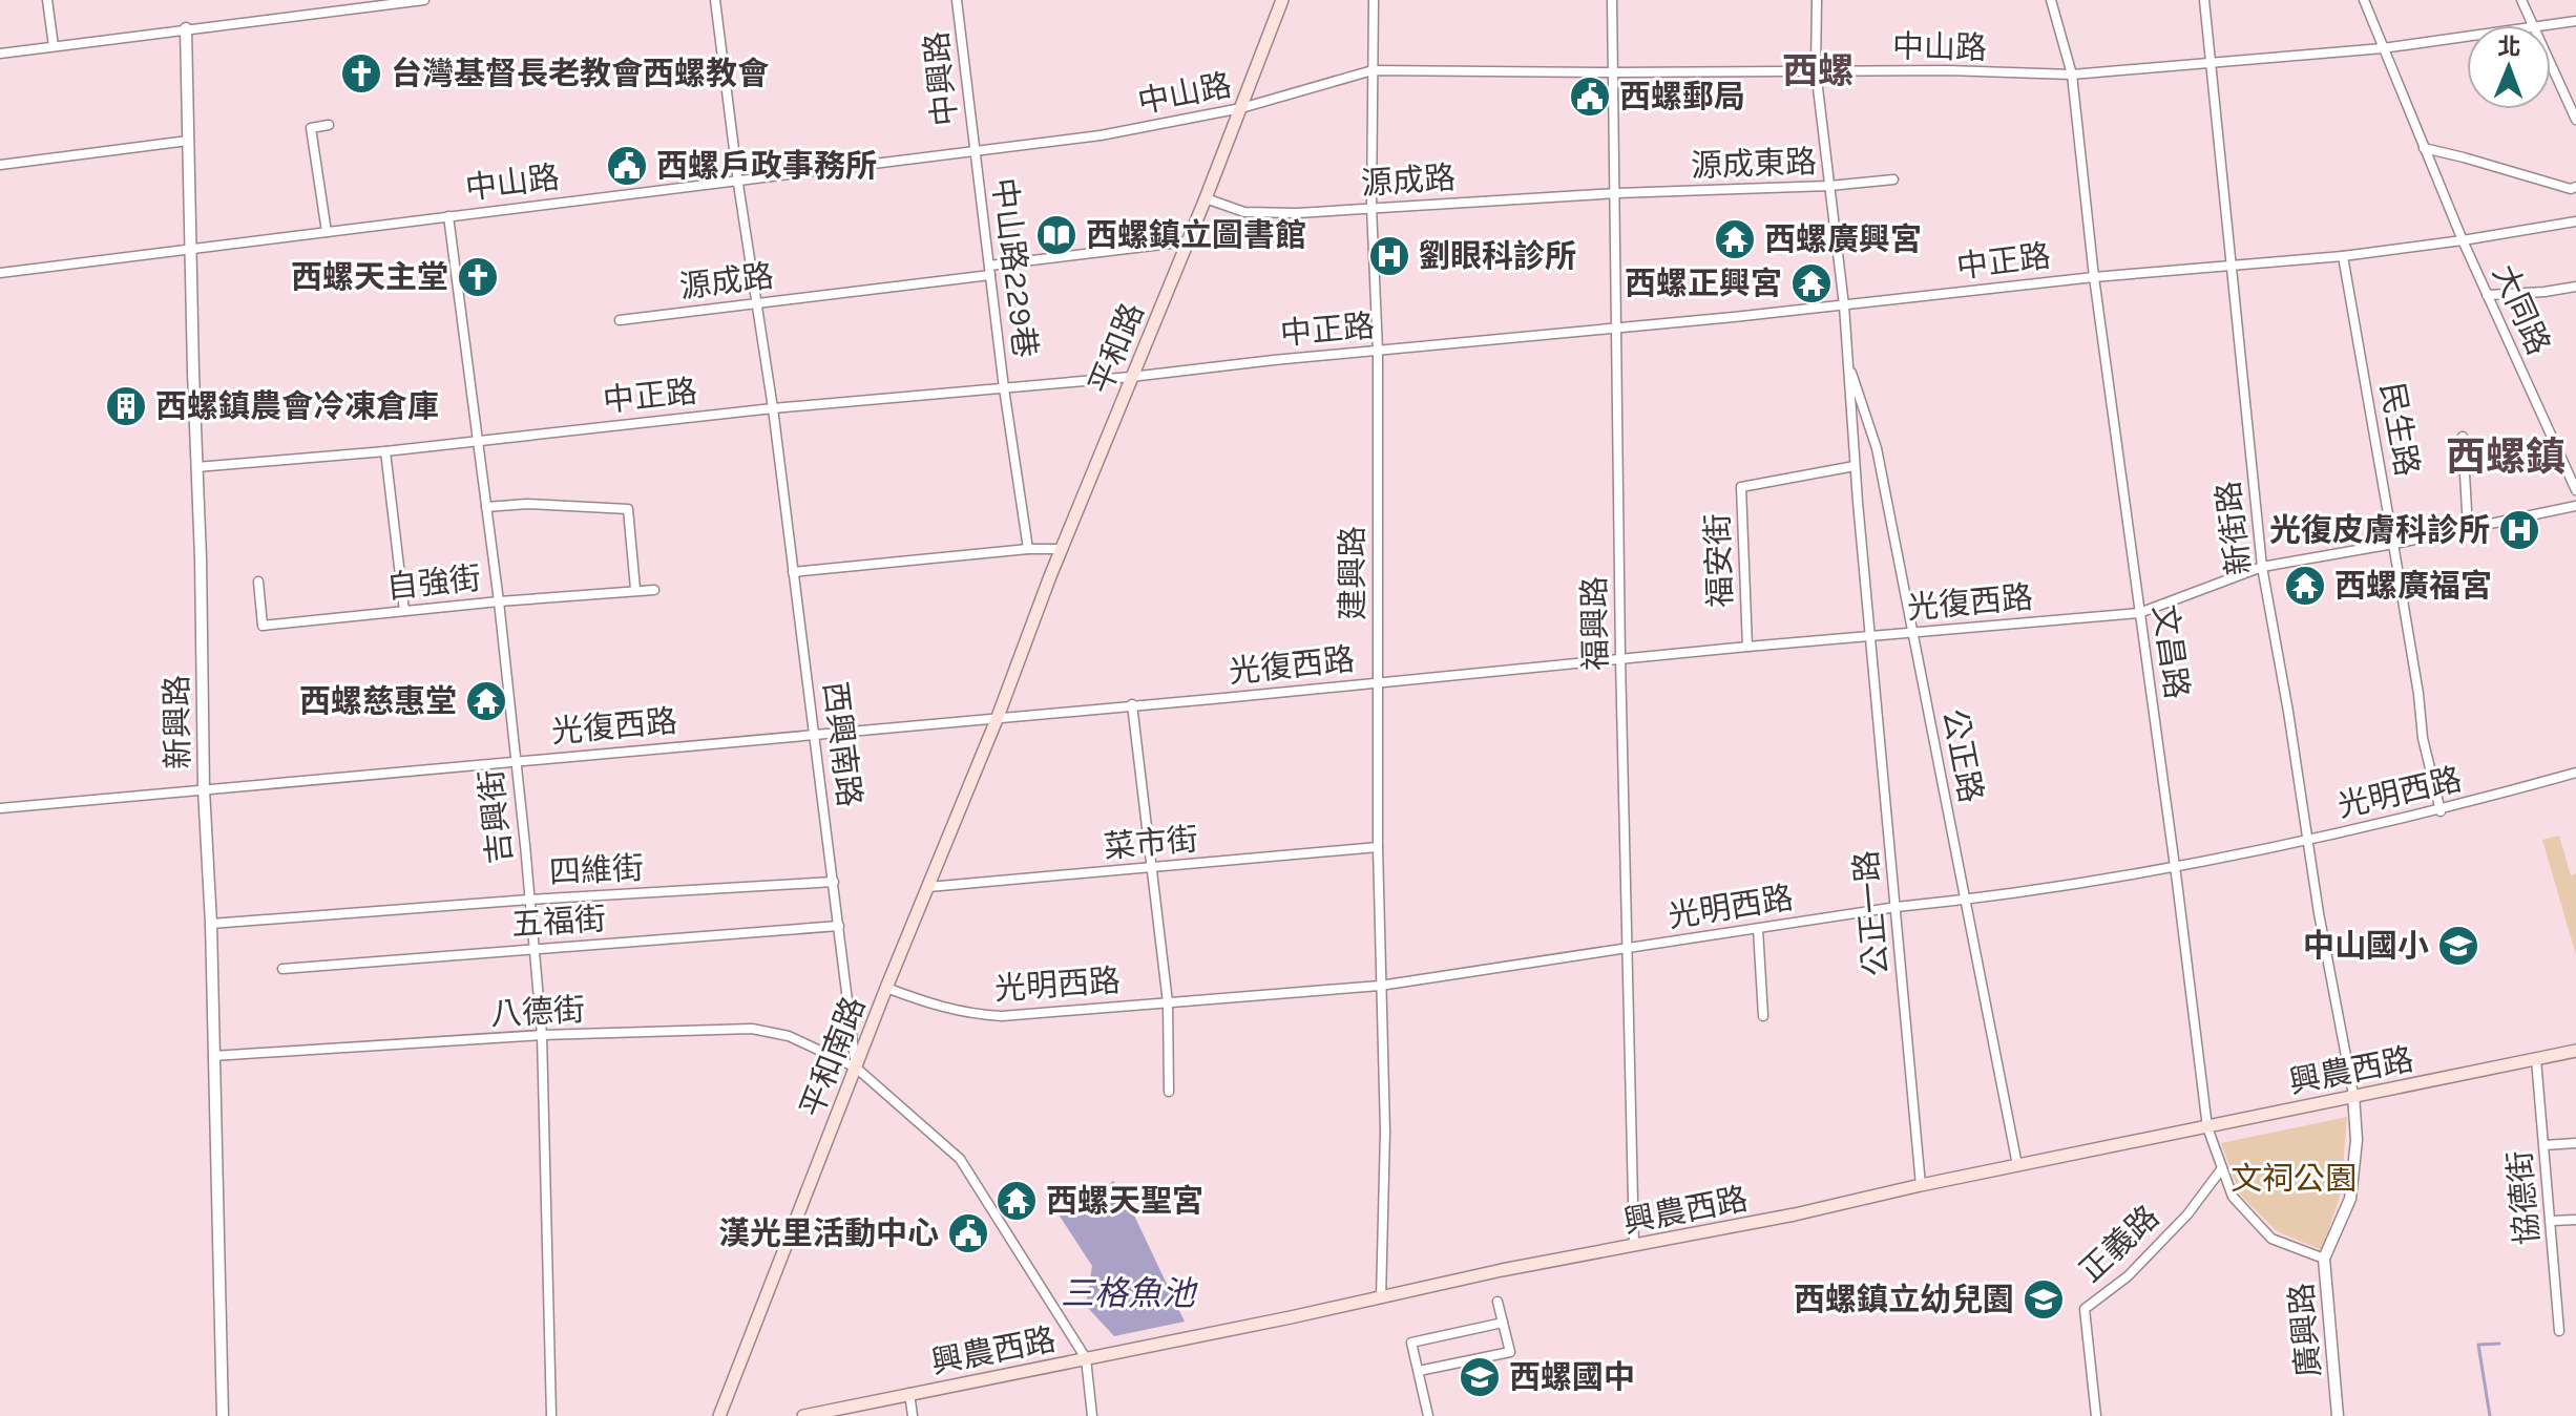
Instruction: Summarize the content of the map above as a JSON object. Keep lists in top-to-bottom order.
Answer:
{
  "streets": {
    "main road": ["平和路", "平和南路", "興農西路"],
    "street": [
      "中山路",
      "中興路",
      "源成東路",
      "源成路",
      "中正路",
      "中山路229巷",
      "大同路",
      "民生路",
      "新街路",
      "福安街",
      "建興路",
      "自強街",
      "光復西路",
      "福興路",
      "文昌路",
      "新興路",
      "西興南路",
      "公正路",
      "光明西路",
      "吉興街",
      "菜市街",
      "四維街",
      "公正一路",
      "五福街",
      "八德街",
      "協德街",
      "正義路",
      "廣興路"
    ]
  },
  "crossings": [
    ["中山路", "中興路"],
    ["中山路", "中山路229巷"],
    ["中山路", "大同路"],
    ["中山路", "平和路"],
    ["中山路", "新街路"],
    ["中山路", "建興路"],
    ["中山路", "福興路"],
    ["中山路", "文昌路"],
    ["中山路", "新興路"],
    ["中山路", "西興南路"],
    ["中山路", "公正路"],
    ["中山路", "吉興街"],
    ["中興路", "中山路229巷"],
    ["源成東路", "源成路"],
    ["源成東路", "福興路"],
    ["源成東路", "公正路"],
    ["源成路", "中山路229巷"],
    ["源成路", "平和路"],
    ["源成路", "建興路"],
    ["源成路", "福興路"],
    ["源成路", "西興南路"],
    ["中正路", "中山路229巷"],
    ["中正路", "大同路"],
    ["中正路", "平和路"],
    ["中正路", "民生路"],
    ["中正路", "新街路"],
    ["中正路", "建興路"],
    ["中正路", "福興路"],
    ["中正路", "文昌路"],
    ["中正路", "新興路"],
    ["中正路", "西興南路"],
    ["中正路", "公正路"],
    ["中正路", "吉興街"],
    ["平和路", "光復西路"],
    ["平和路", "平和南路"],
    ["民生路", "光復西路"],
    ["民生路", "光明西路"],
    ["新街路", "光復西路"],
    ["新街路", "光明西路"],
    ["新街路", "興農西路"],
    ["新街路", "廣興路"],
    ["福安街", "光復西路"],
    ["福安街", "公正路"],
    ["建興路", "光復西路"],
    ["建興路", "光明西路"],
    ["建興路", "菜市街"],
    ["建興路", "興農西路"],
    ["自強街", "吉興街"],
    ["光復西路", "福興路"],
    ["光復西路", "文昌路"],
    ["光復西路", "新興路"],
    ["光復西路", "西興南路"],
    ["光復西路", "公正路"],
    ["光復西路", "吉興街"],
    ["光復西路", "公正一路"],
    ["光復西路", "平和南路"],
    ["福興路", "光明西路"],
    ["福興路", "興農西路"],
    ["文昌路", "光明西路"],
    ["文昌路", "興農西路"],
    ["文昌路", "正義路"],
    ["文昌路", "廣興路"],
    ["新興路", "四維街"],
    ["新興路", "八德街"],
    ["西興南路", "四維街"],
    ["西興南路", "五福街"],
    ["西興南路", "八德街"],
    ["西興南路", "平和南路"],
    ["公正路", "光明西路"],
    ["公正路", "公正一路"],
    ["公正路", "興農西路"],
    ["光明西路", "公正一路"],
    ["光明西路", "平和南路"],
    ["吉興街", "四維街"],
    ["吉興街", "五福街"],
    ["吉興街", "八德街"],
    ["菜市街", "平和南路"],
    ["公正一路", "興農西路"],
    ["八德街", "平和南路"],
    ["興農西路", "協德街"],
    ["興農西路", "廣興路"]
  ],
  "districts": ["西螺", "西螺鎮"],
  "water": ["三格魚池"],
  "parks": ["文祠公園"],
  "places": {
    "church": ["台灣基督長老教會西螺教會", "西螺天主堂"],
    "public building": ["西螺郵局", "西螺戶政事務所", "漢光里活動中心"],
    "library": ["西螺鎮立圖書館"],
    "temple": [
      "西螺廣興宮",
      "西螺正興宮",
      "西螺廣福宮",
      "西螺慈惠堂",
      "西螺天聖宮"
    ],
    "hospital": ["劉眼科診所", "光復皮膚科診所"],
    "building": ["西螺鎮農會冷凍倉庫"],
    "school or university": ["中山國小", "西螺鎮立幼兒園", "西螺國中"]
  },
  "north": "top"
}
